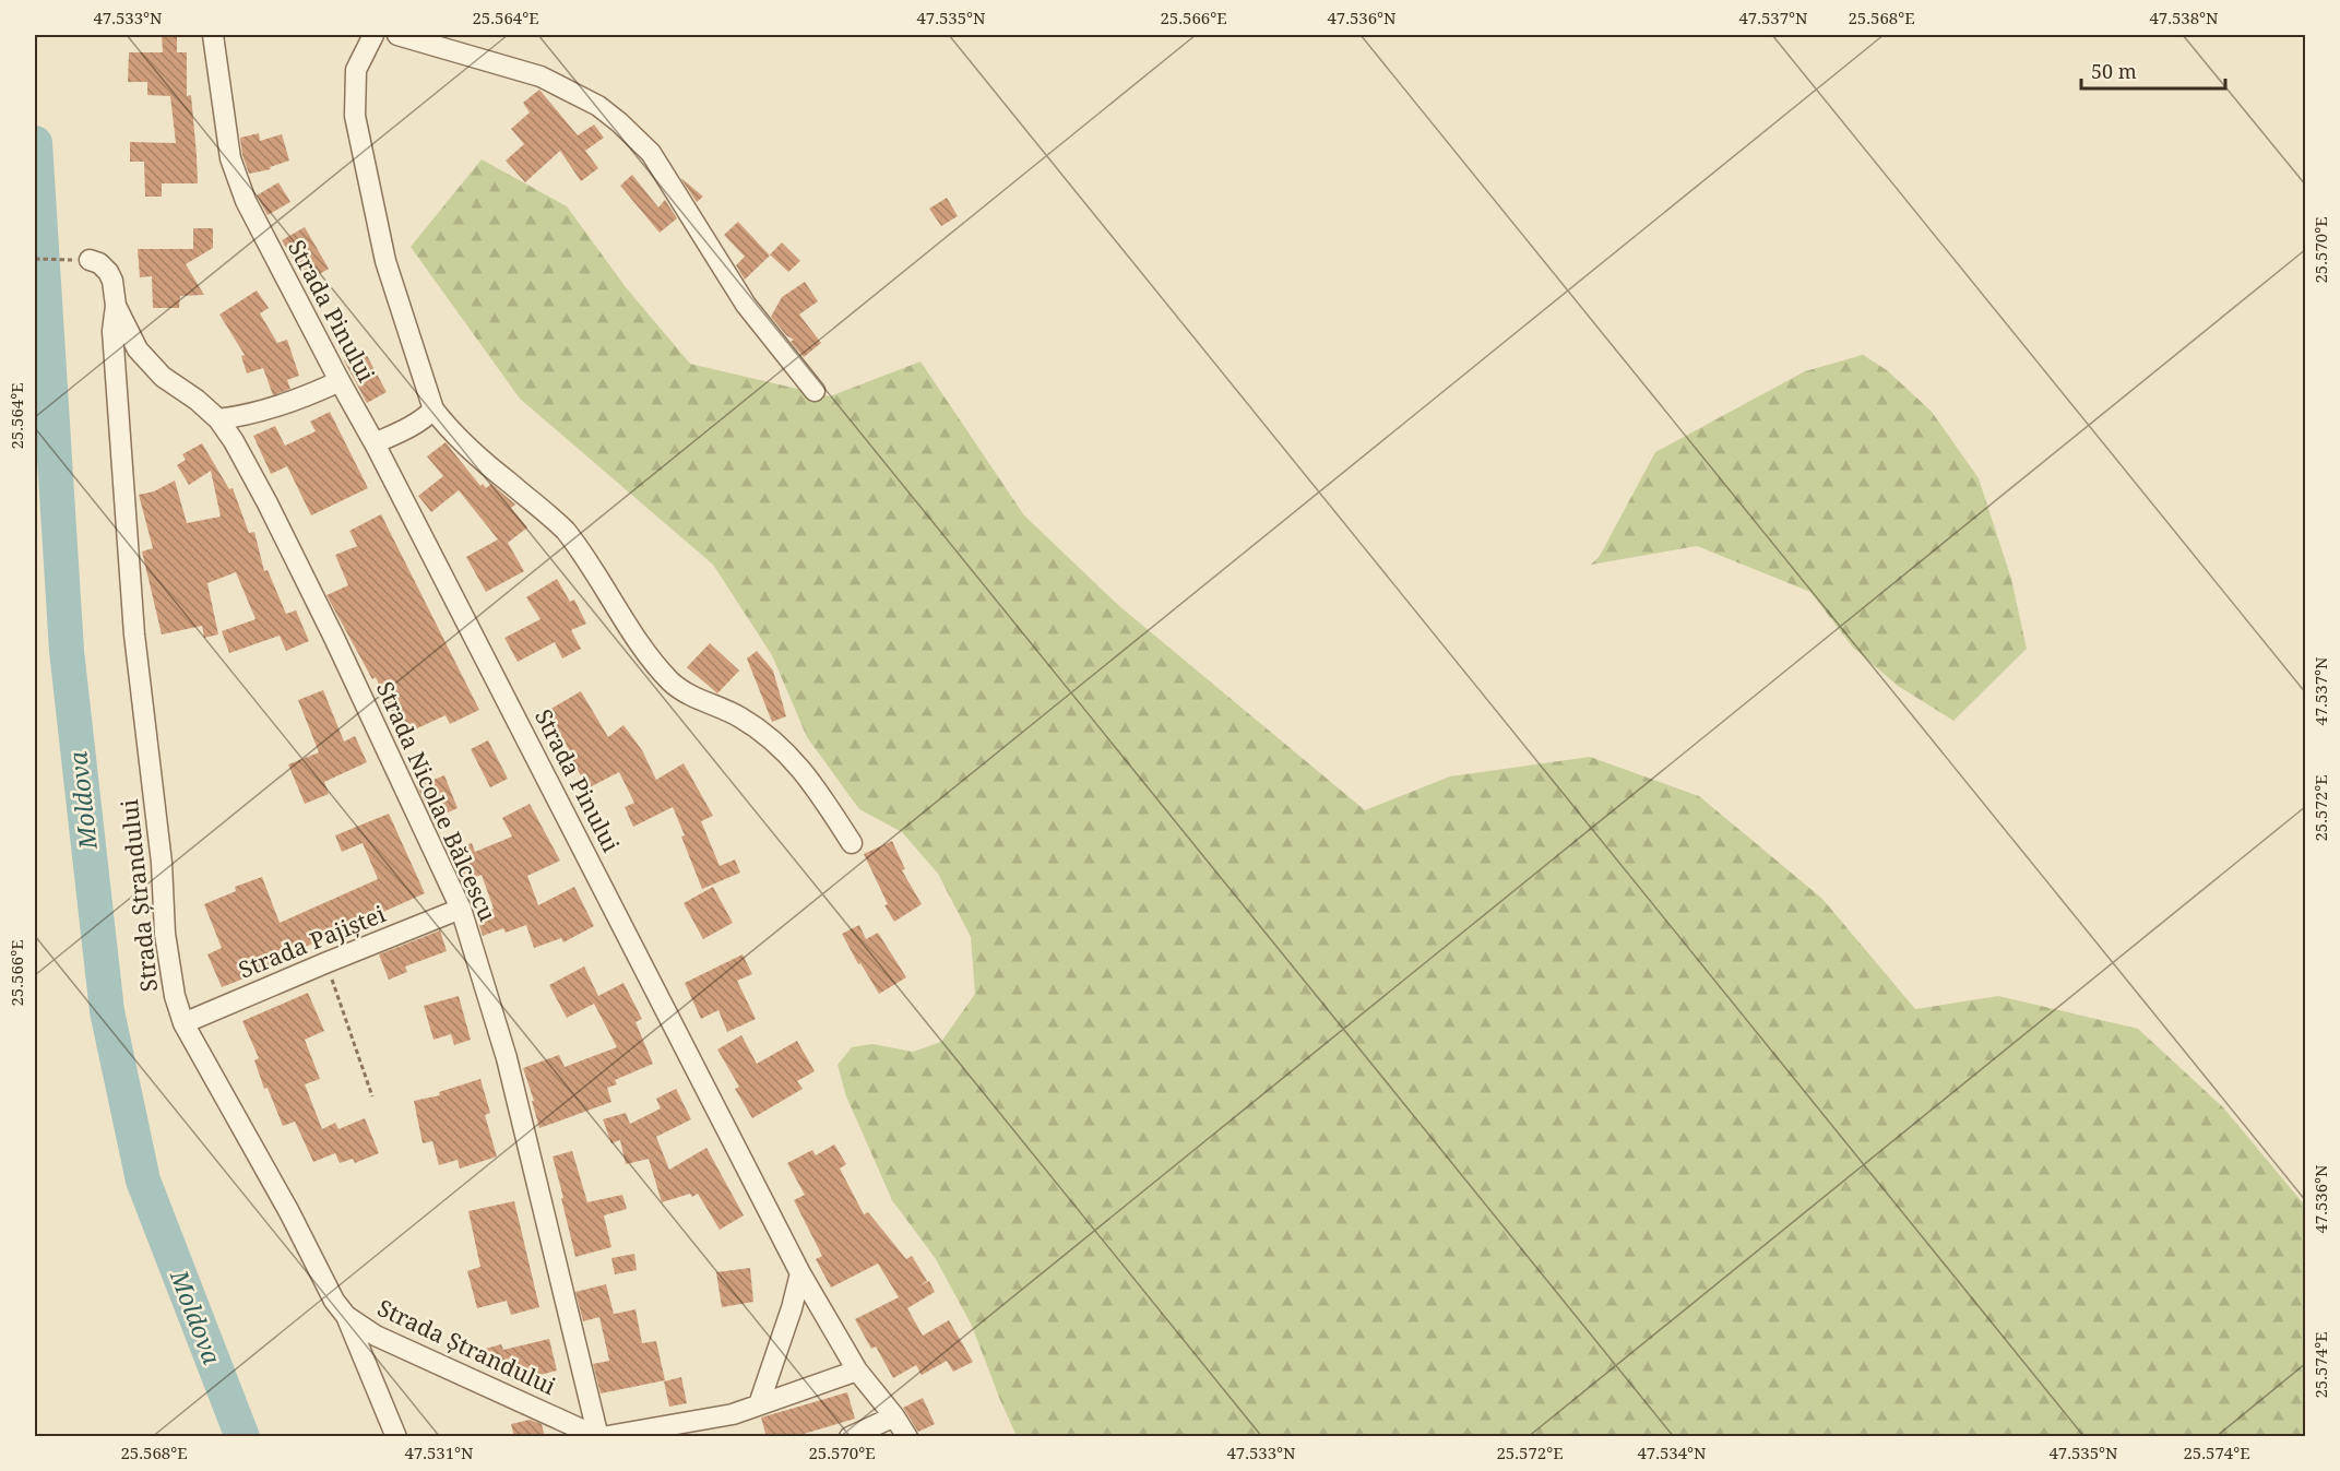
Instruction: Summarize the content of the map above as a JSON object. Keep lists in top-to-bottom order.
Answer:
{
  "streets": {
    "street": [
      "Strada Pinului",
      "Strada Nicolae Bălcescu",
      "Strada Ștrandului",
      "Strada Pajiștei"
    ]
  },
  "crossings": [
    ["Strada Nicolae Bălcescu", "Strada Ștrandului"],
    ["Strada Nicolae Bălcescu", "Strada Pajiștei"],
    ["Strada Ștrandului", "Strada Pajiștei"]
  ],
  "water": ["Moldova"],
  "scale_bar": "50 m",
  "coordinates": [
    "47.533°N",
    "25.564°E",
    "47.535°N",
    "25.566°E",
    "47.536°N",
    "47.537°N",
    "25.568°E",
    "47.538°N",
    "25.570°E",
    "25.572°E",
    "25.574°E",
    "47.531°N",
    "47.534°N"
  ]
}
